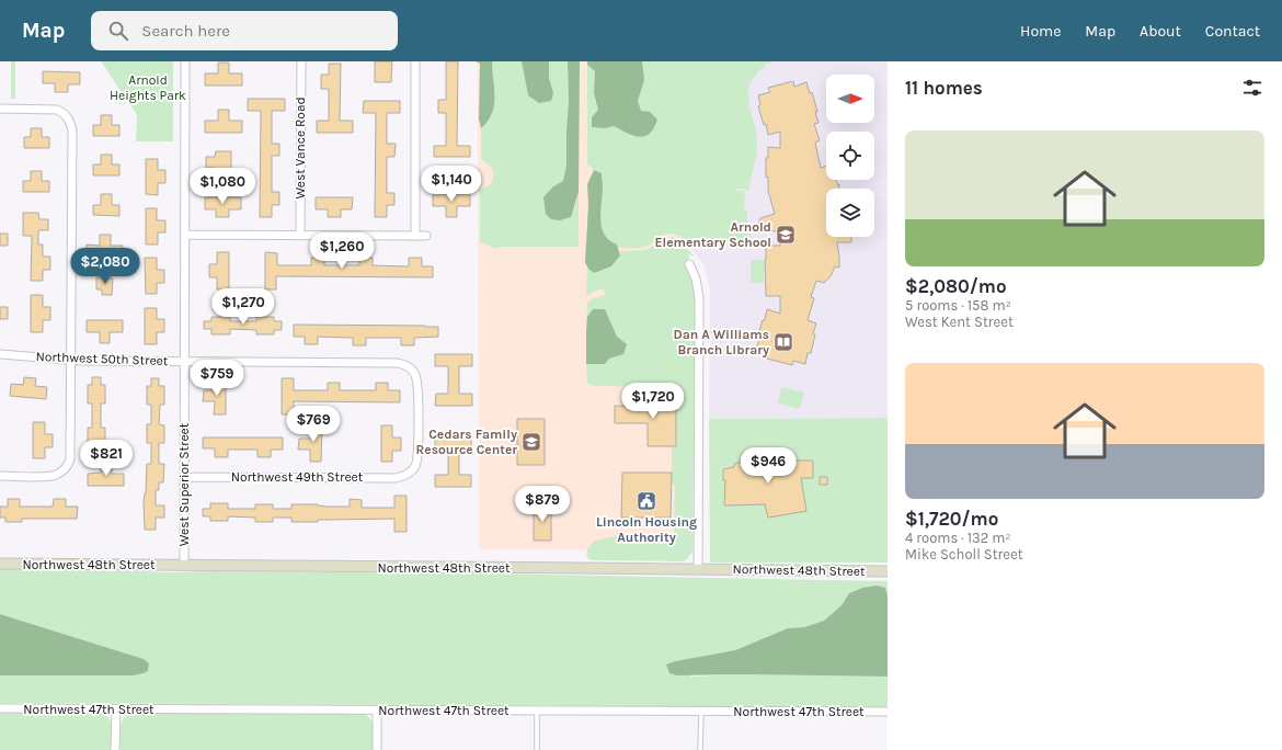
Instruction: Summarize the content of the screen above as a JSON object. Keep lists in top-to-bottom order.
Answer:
{
  "streets": {
    "main road": ["Northwest 48th Street"],
    "street": [
      "West Vance Road",
      "Northwest 50th Street",
      "Northwest 49th Street",
      "West Superior Street",
      "Northwest 47th Street"
    ]
  },
  "crossings": [
    ["Northwest 50th Street", "Northwest 49th Street"],
    ["Northwest 50th Street", "West Superior Street"],
    ["Northwest 49th Street", "West Superior Street"],
    ["West Superior Street", "Northwest 48th Street"]
  ],
  "parks": ["Arnold Heights Park"],
  "places": {
    "school or university": ["Arnold Elementary School", "Cedars Family Resource Center"],
    "library": ["Dan A Williams Branch Library"],
    "public building": ["Lincoln Housing Authority"]
  },
  "north": "right",
  "page": {
    "header": "Map",
    "search": "Search here",
    "nav": [
      "Home",
      "Map",
      "About",
      "Contact"
    ],
    "heading": "11 homes",
    "list": [
      {
        "name": "$2,080/mo",
        "note": "5 rooms · 158 m² · West Kent Street"
      },
      {
        "name": "$1,720/mo",
        "note": "4 rooms · 132 m² · Mike Scholl Street"
      }
    ],
    "price": [
      "$1,140",
      "$1,080",
      "$1,260",
      "$2,080",
      "$1,270",
      "$759",
      "$1,720",
      "$769",
      "$821",
      "$946",
      "$879"
    ]
  }
}
